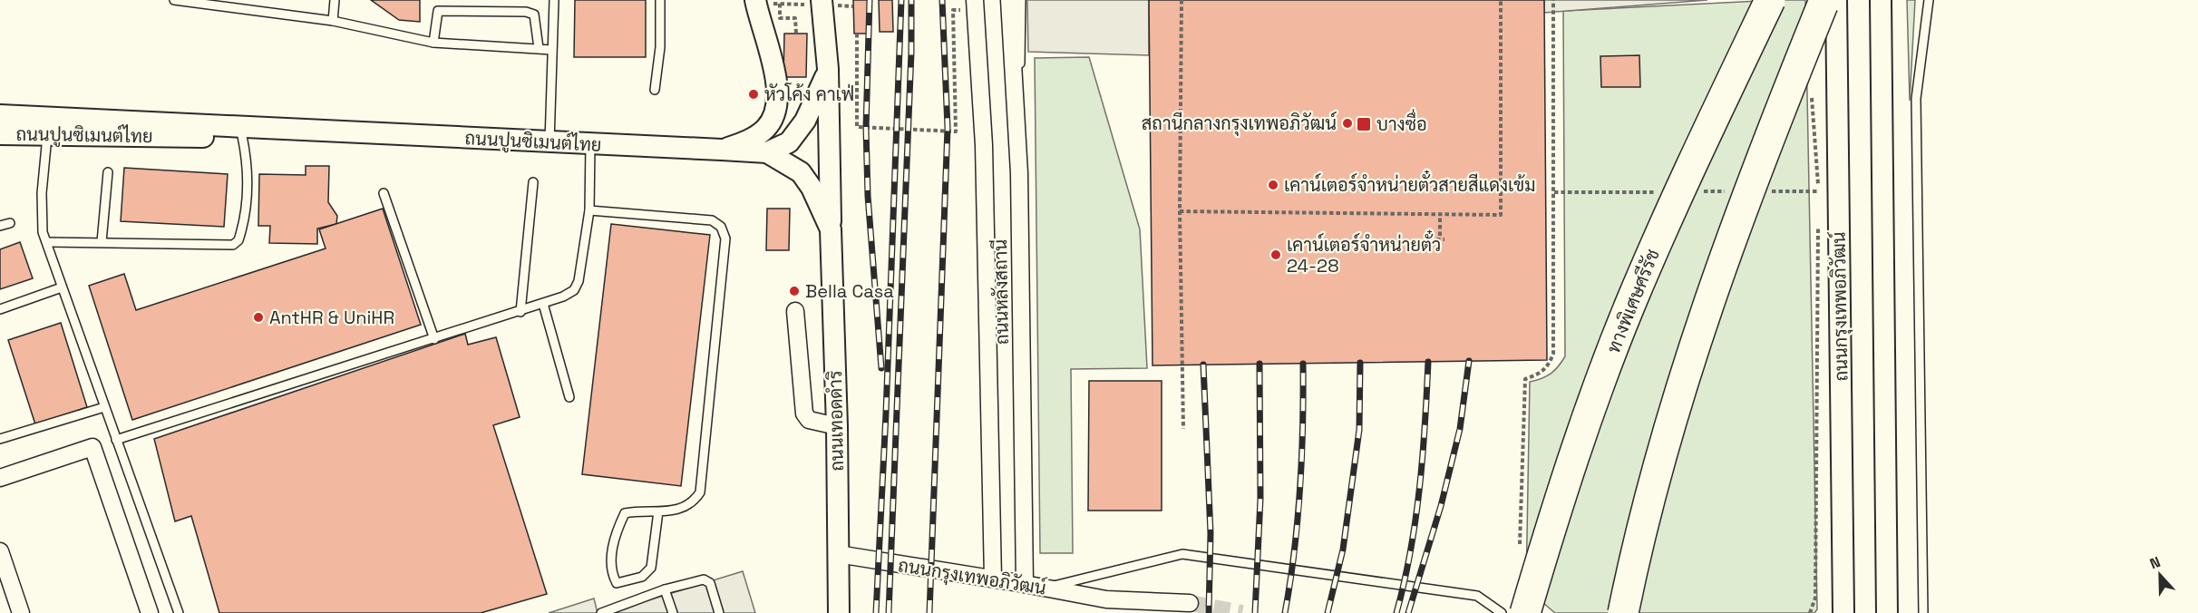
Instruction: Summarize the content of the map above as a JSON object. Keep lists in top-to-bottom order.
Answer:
{
  "streets": {
    "highway": ["ทางพิเศษศรีรัช"],
    "street": [
      "ถนนปูนซิเมนต์ไทย",
      "ถนนหลังสถานี",
      "ถนนกรุงเทพอภิวัฒน์",
      "ถนนเทอดดำริ"
    ]
  },
  "crossings": [
    ["ถนนปูนซิเมนต์ไทย", "ถนนเทอดดำริ"],
    ["ถนนหลังสถานี", "ถนนกรุงเทพอภิวัฒน์"],
    ["ถนนกรุงเทพอภิวัฒน์", "ถนนเทอดดำริ"]
  ],
  "places": {
    "other": [
      "หัวโค้ง คาเฟ่",
      "สถานีกลางกรุงเทพอภิวัฒน์",
      "เคาน์เตอร์จำหน่ายตั๋วสายสีแดงเข้ม",
      "เคาน์เตอร์จำหน่ายตั๋ว 24-28",
      "Bella Casa",
      "AntHR & UniHR"
    ],
    "transit": ["บางซื่อ"]
  },
  "north": "top"
}
